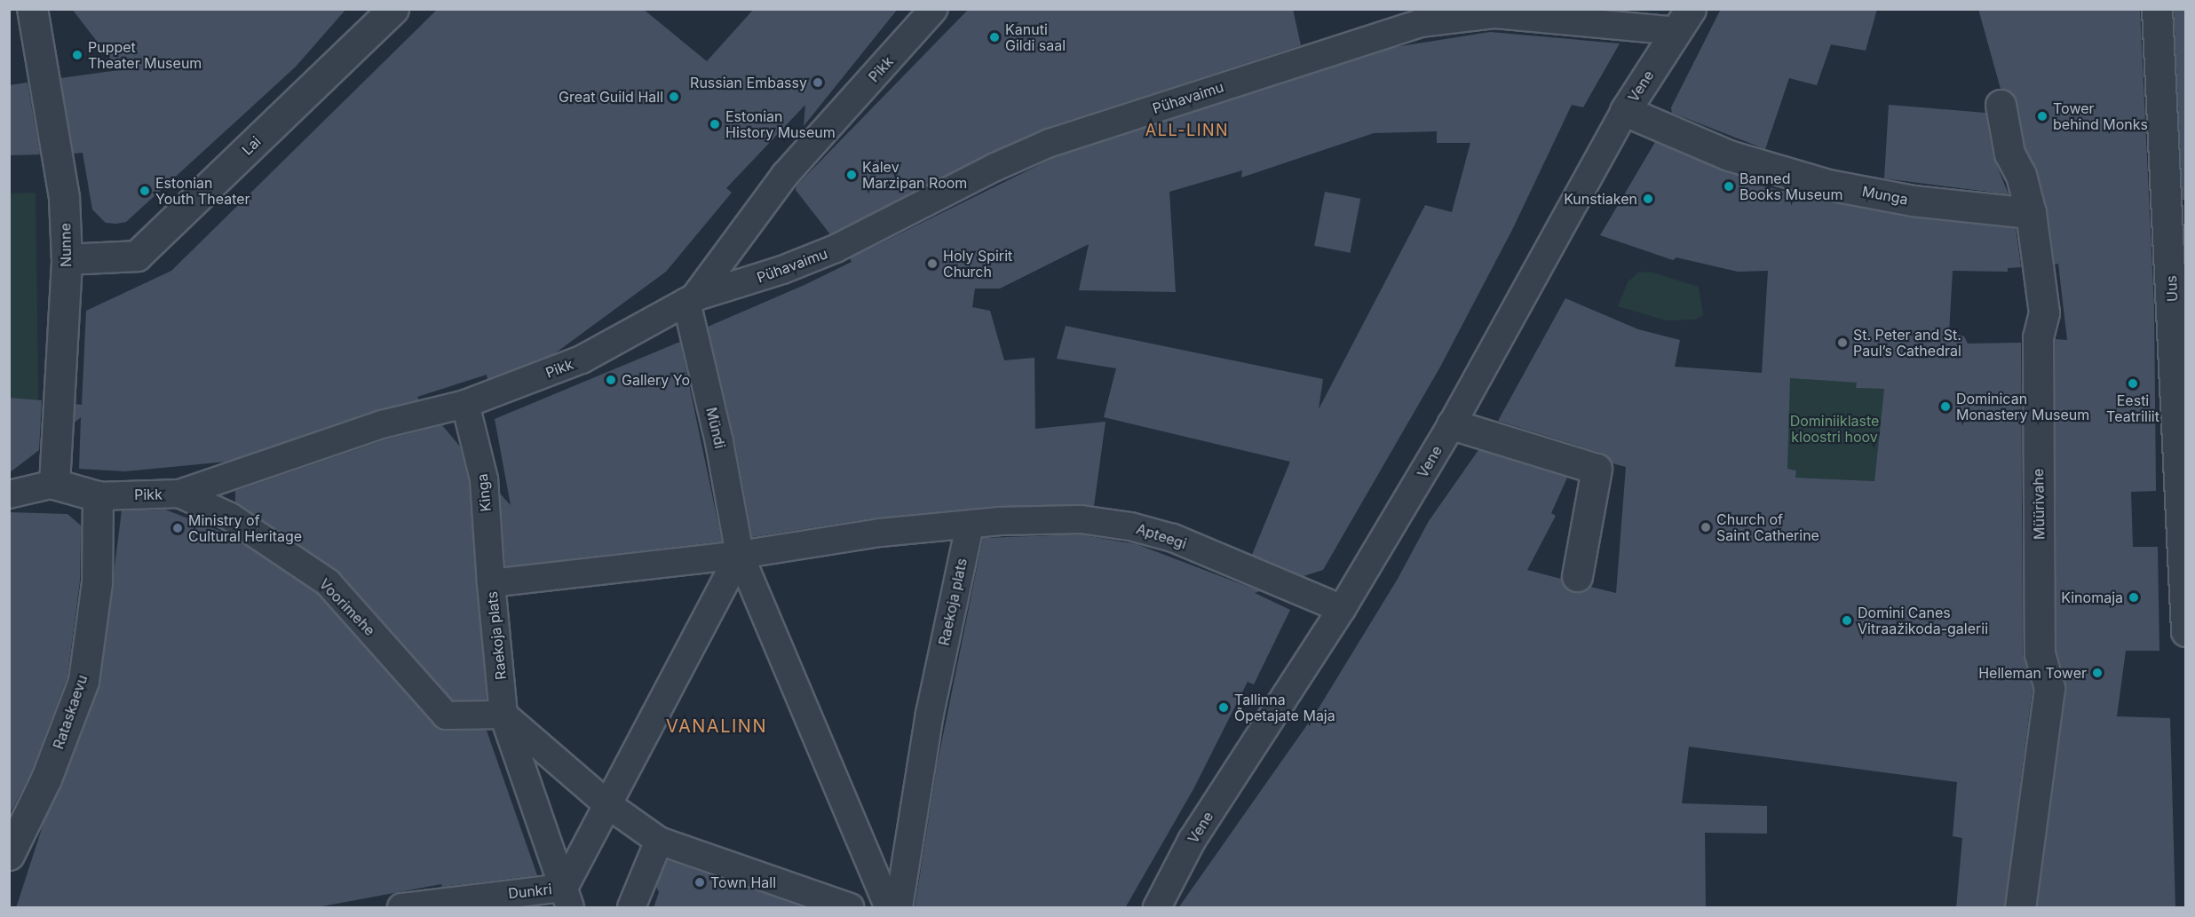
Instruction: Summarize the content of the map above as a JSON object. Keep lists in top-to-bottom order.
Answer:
{
  "streets": {
    "street": [
      "Pikk",
      "Vene",
      "Pühavaimu",
      "Lai",
      "Munga",
      "Nunne",
      "Uus",
      "Mündi",
      "Kinga",
      "Müürivahe",
      "Apteegi",
      "Raekoja plats",
      "Voorimehe",
      "Rataskaevu",
      "Dunkri"
    ]
  },
  "crossings": [
    ["Pikk", "Pühavaimu"],
    ["Pikk", "Nunne"],
    ["Pikk", "Mündi"],
    ["Pikk", "Kinga"],
    ["Pikk", "Voorimehe"],
    ["Pikk", "Rataskaevu"],
    ["Vene", "Pühavaimu"],
    ["Vene", "Munga"],
    ["Vene", "Apteegi"],
    ["Pühavaimu", "Mündi"],
    ["Lai", "Nunne"],
    ["Munga", "Müürivahe"],
    ["Mündi", "Raekoja plats"],
    ["Kinga", "Raekoja plats"],
    ["Apteegi", "Raekoja plats"],
    ["Raekoja plats", "Voorimehe"],
    ["Raekoja plats", "Dunkri"]
  ],
  "districts": ["ALL-LINN", "VANALINN"],
  "parks": ["Dominiiklaste kloostri hoov"],
  "places": [
    "Kanuti Gildi saal",
    "Puppet Theater Museum",
    "Russian Embassy",
    "Great Guild Hall",
    "Tower behind Monks",
    "Estonian History Museum",
    "Kalev Marzipan Room",
    "Banned Books Museum",
    "Estonian Youth Theater",
    "Kunstiaken",
    "Holy Spirit Church",
    "St. Peter and St. Paul’s Cathedral",
    "Gallery Yo",
    "Eesti Teatriliit",
    "Dominican Monastery Museum",
    "Church of Saint Catherine",
    "Ministry of Cultural Heritage",
    "Kinomaja",
    "Domini Canes Vitraažikoda-galerii",
    "Helleman Tower",
    "Tallinna Õpetajate Maja",
    "Town Hall"
  ]
}
